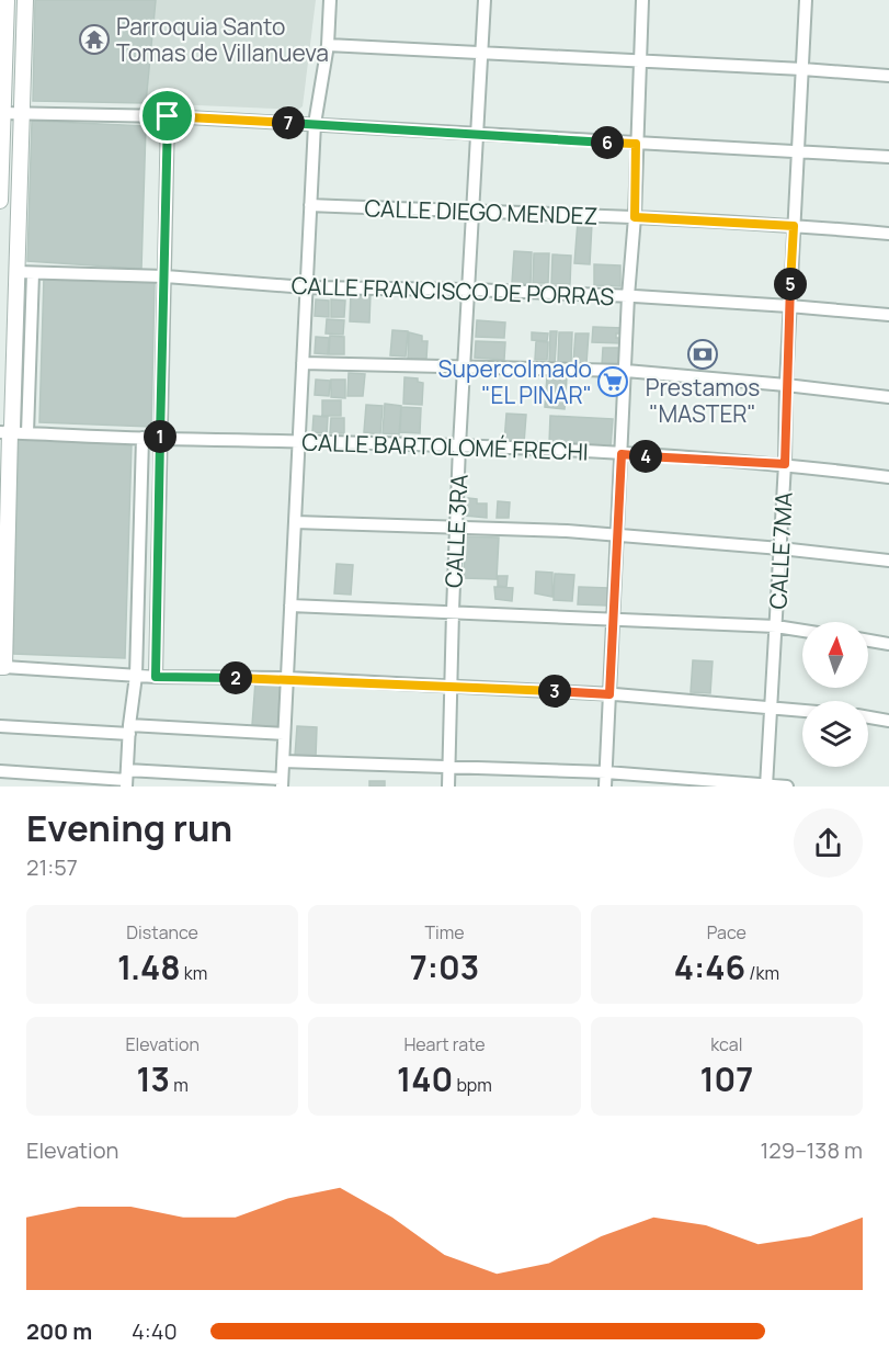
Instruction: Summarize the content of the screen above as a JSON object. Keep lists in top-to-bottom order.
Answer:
{
  "streets": {
    "street": [
      "CALLE DIEGO MENDEZ",
      "CALLE FRANCISCO DE PORRAS",
      "CALLE BARTOLOMÉ FRECHI",
      "CALLE 3RA",
      "CALLE 7MA"
    ]
  },
  "crossings": [
    ["CALLE DIEGO MENDEZ", "CALLE 3RA"],
    ["CALLE DIEGO MENDEZ", "CALLE 7MA"],
    ["CALLE FRANCISCO DE PORRAS", "CALLE 3RA"],
    ["CALLE FRANCISCO DE PORRAS", "CALLE 7MA"],
    ["CALLE BARTOLOMÉ FRECHI", "CALLE 3RA"],
    ["CALLE BARTOLOMÉ FRECHI", "CALLE 7MA"]
  ],
  "places": {
    "temple": ["Parroquia Santo Tomas de Villanueva"],
    "bank": ["Prestamos \"MASTER\""],
    "supermarket": ["Supercolmado \"EL PINAR\""]
  },
  "north": "top",
  "page": {
    "pins": [
      "7",
      "6",
      "5",
      "1",
      "4",
      "2",
      "3"
    ],
    "heading": ["Evening run", "21:57"],
    "stats": [
      ["Distance", "1.48 km"],
      ["Time", "7:03"],
      ["Pace", "4:46 /km"],
      ["Elevation", "13 m"],
      ["Heart rate", "140 bpm"],
      ["kcal", "107"]
    ],
    "chart": ["Elevation", "129–138 m"],
    "list": [
      {
        "name": "200 m",
        "note": "4:40"
      }
    ]
  }
}
